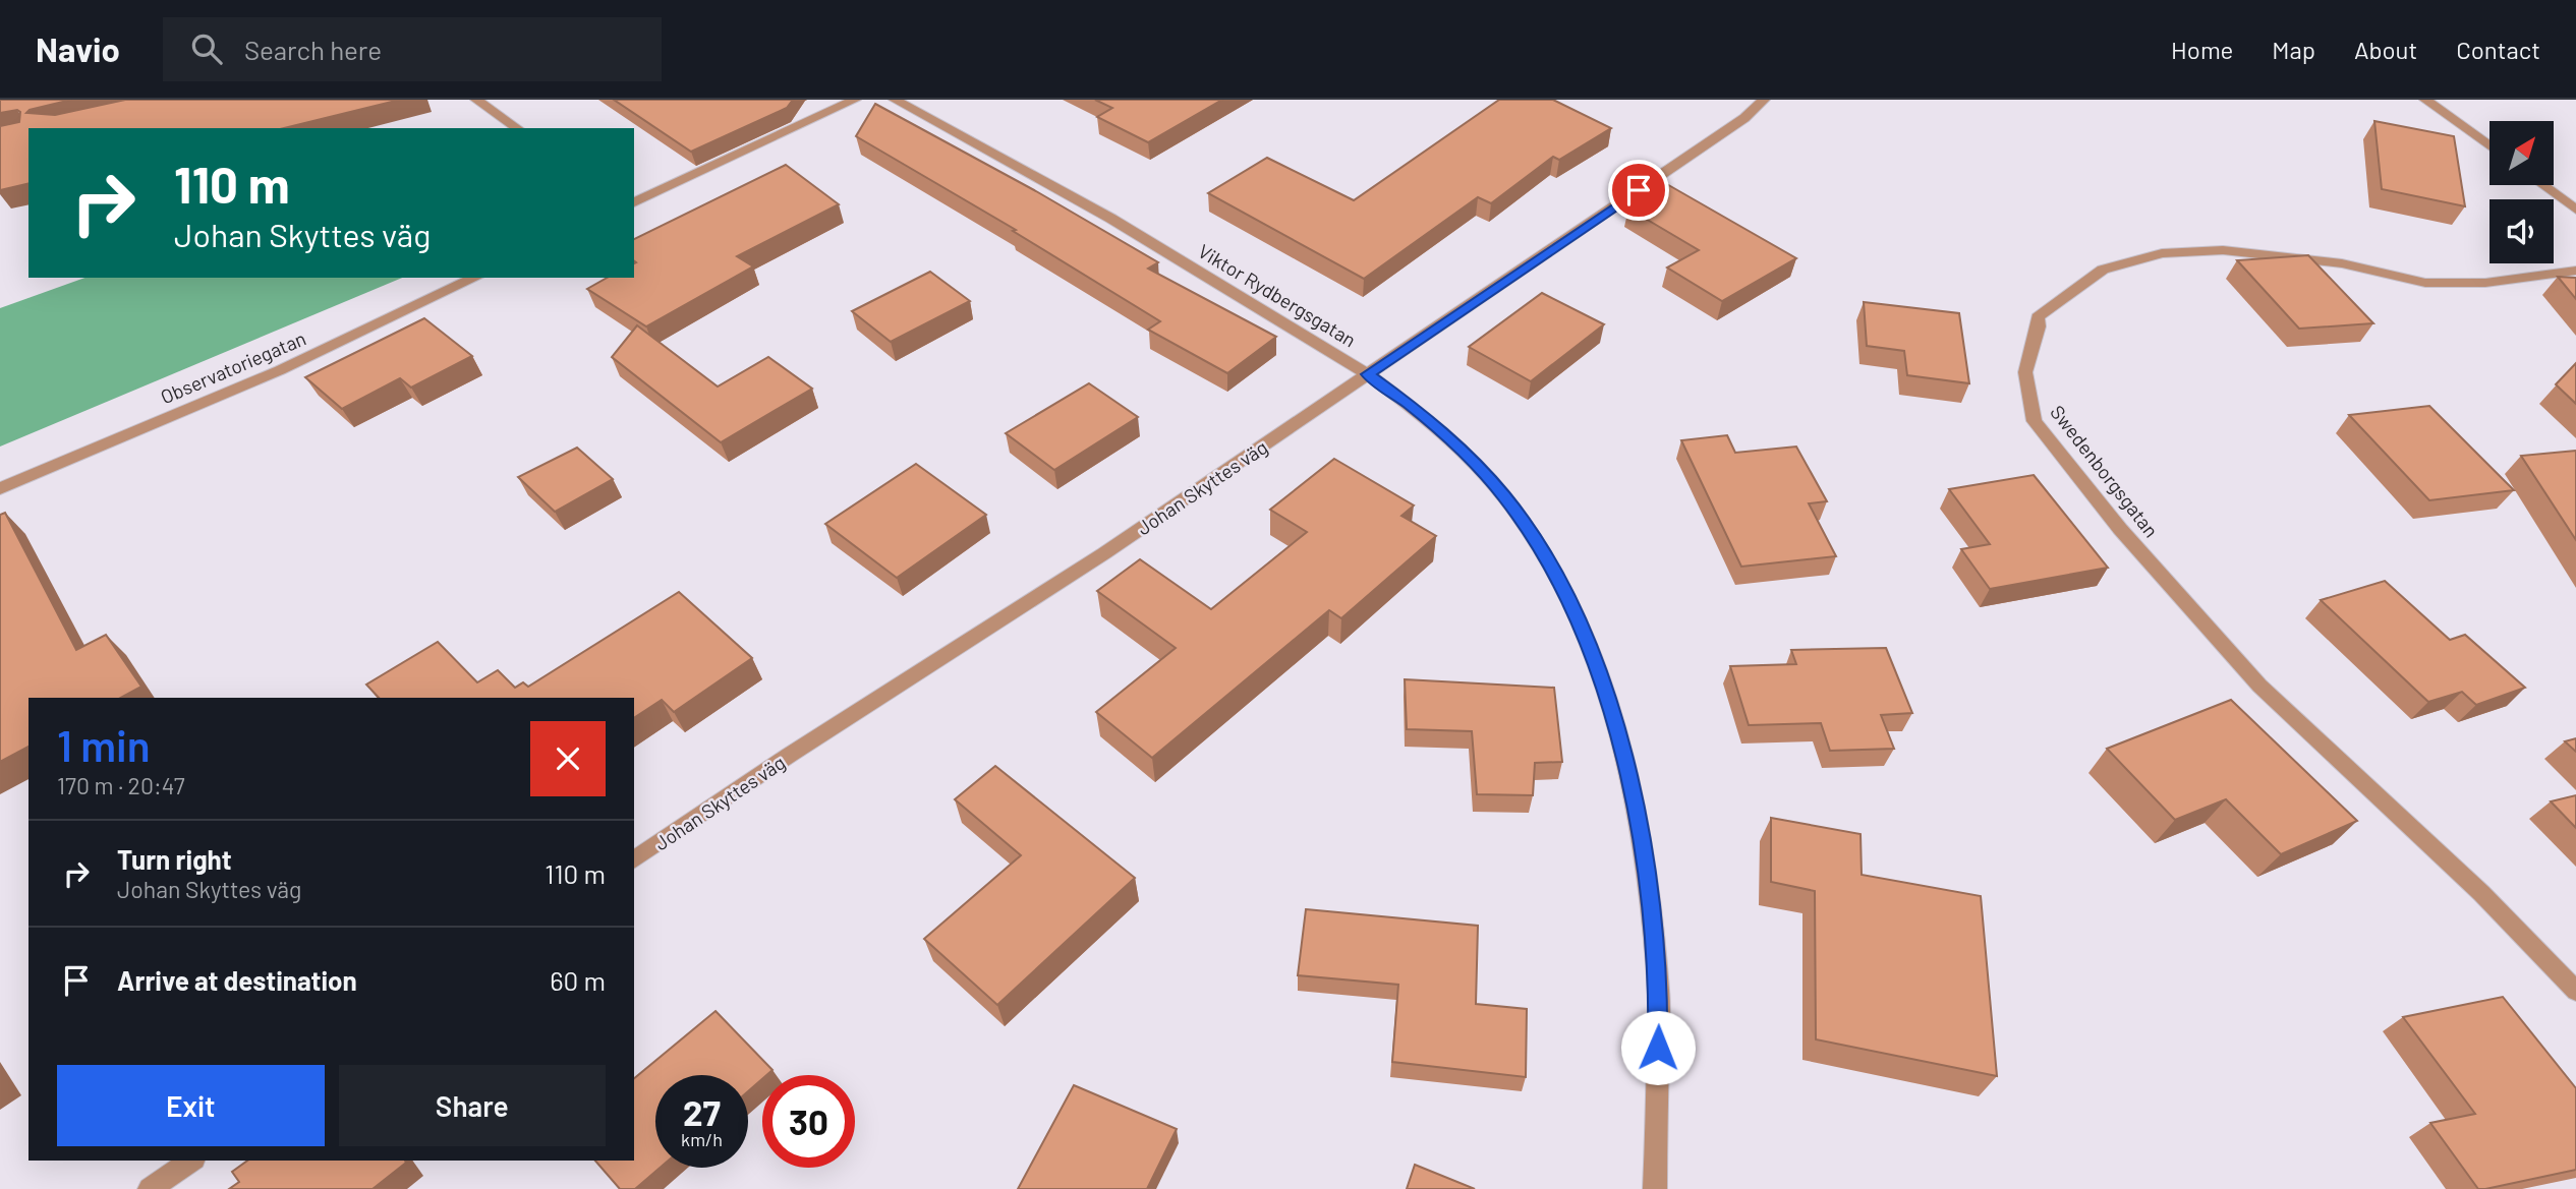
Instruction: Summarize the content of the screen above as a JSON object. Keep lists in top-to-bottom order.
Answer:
{
  "streets": {
    "street": [
      "Viktor Rydbergsgatan",
      "Observatoriegatan",
      "Swedenborgsgatan",
      "Johan Skyttes väg"
    ]
  },
  "crossings": [
    ["Viktor Rydbergsgatan", "Johan Skyttes väg"]
  ],
  "north": "top right",
  "page": {
    "header": "Navio",
    "search": "Search here",
    "nav": [
      "Home",
      "Map",
      "About",
      "Contact"
    ],
    "turn": ["110 m", "Johan Skyttes väg"],
    "heading": ["1 min", "170 m · 20:47"],
    "list": [
      {
        "name": "Turn right",
        "note": "Johan Skyttes väg",
        "value": "110 m"
      },
      {
        "name": "Arrive at destination",
        "value": "60 m"
      }
    ],
    "buttons": ["Exit", "Share"],
    "speed": "27 km/h",
    "limit": "30"
  }
}
